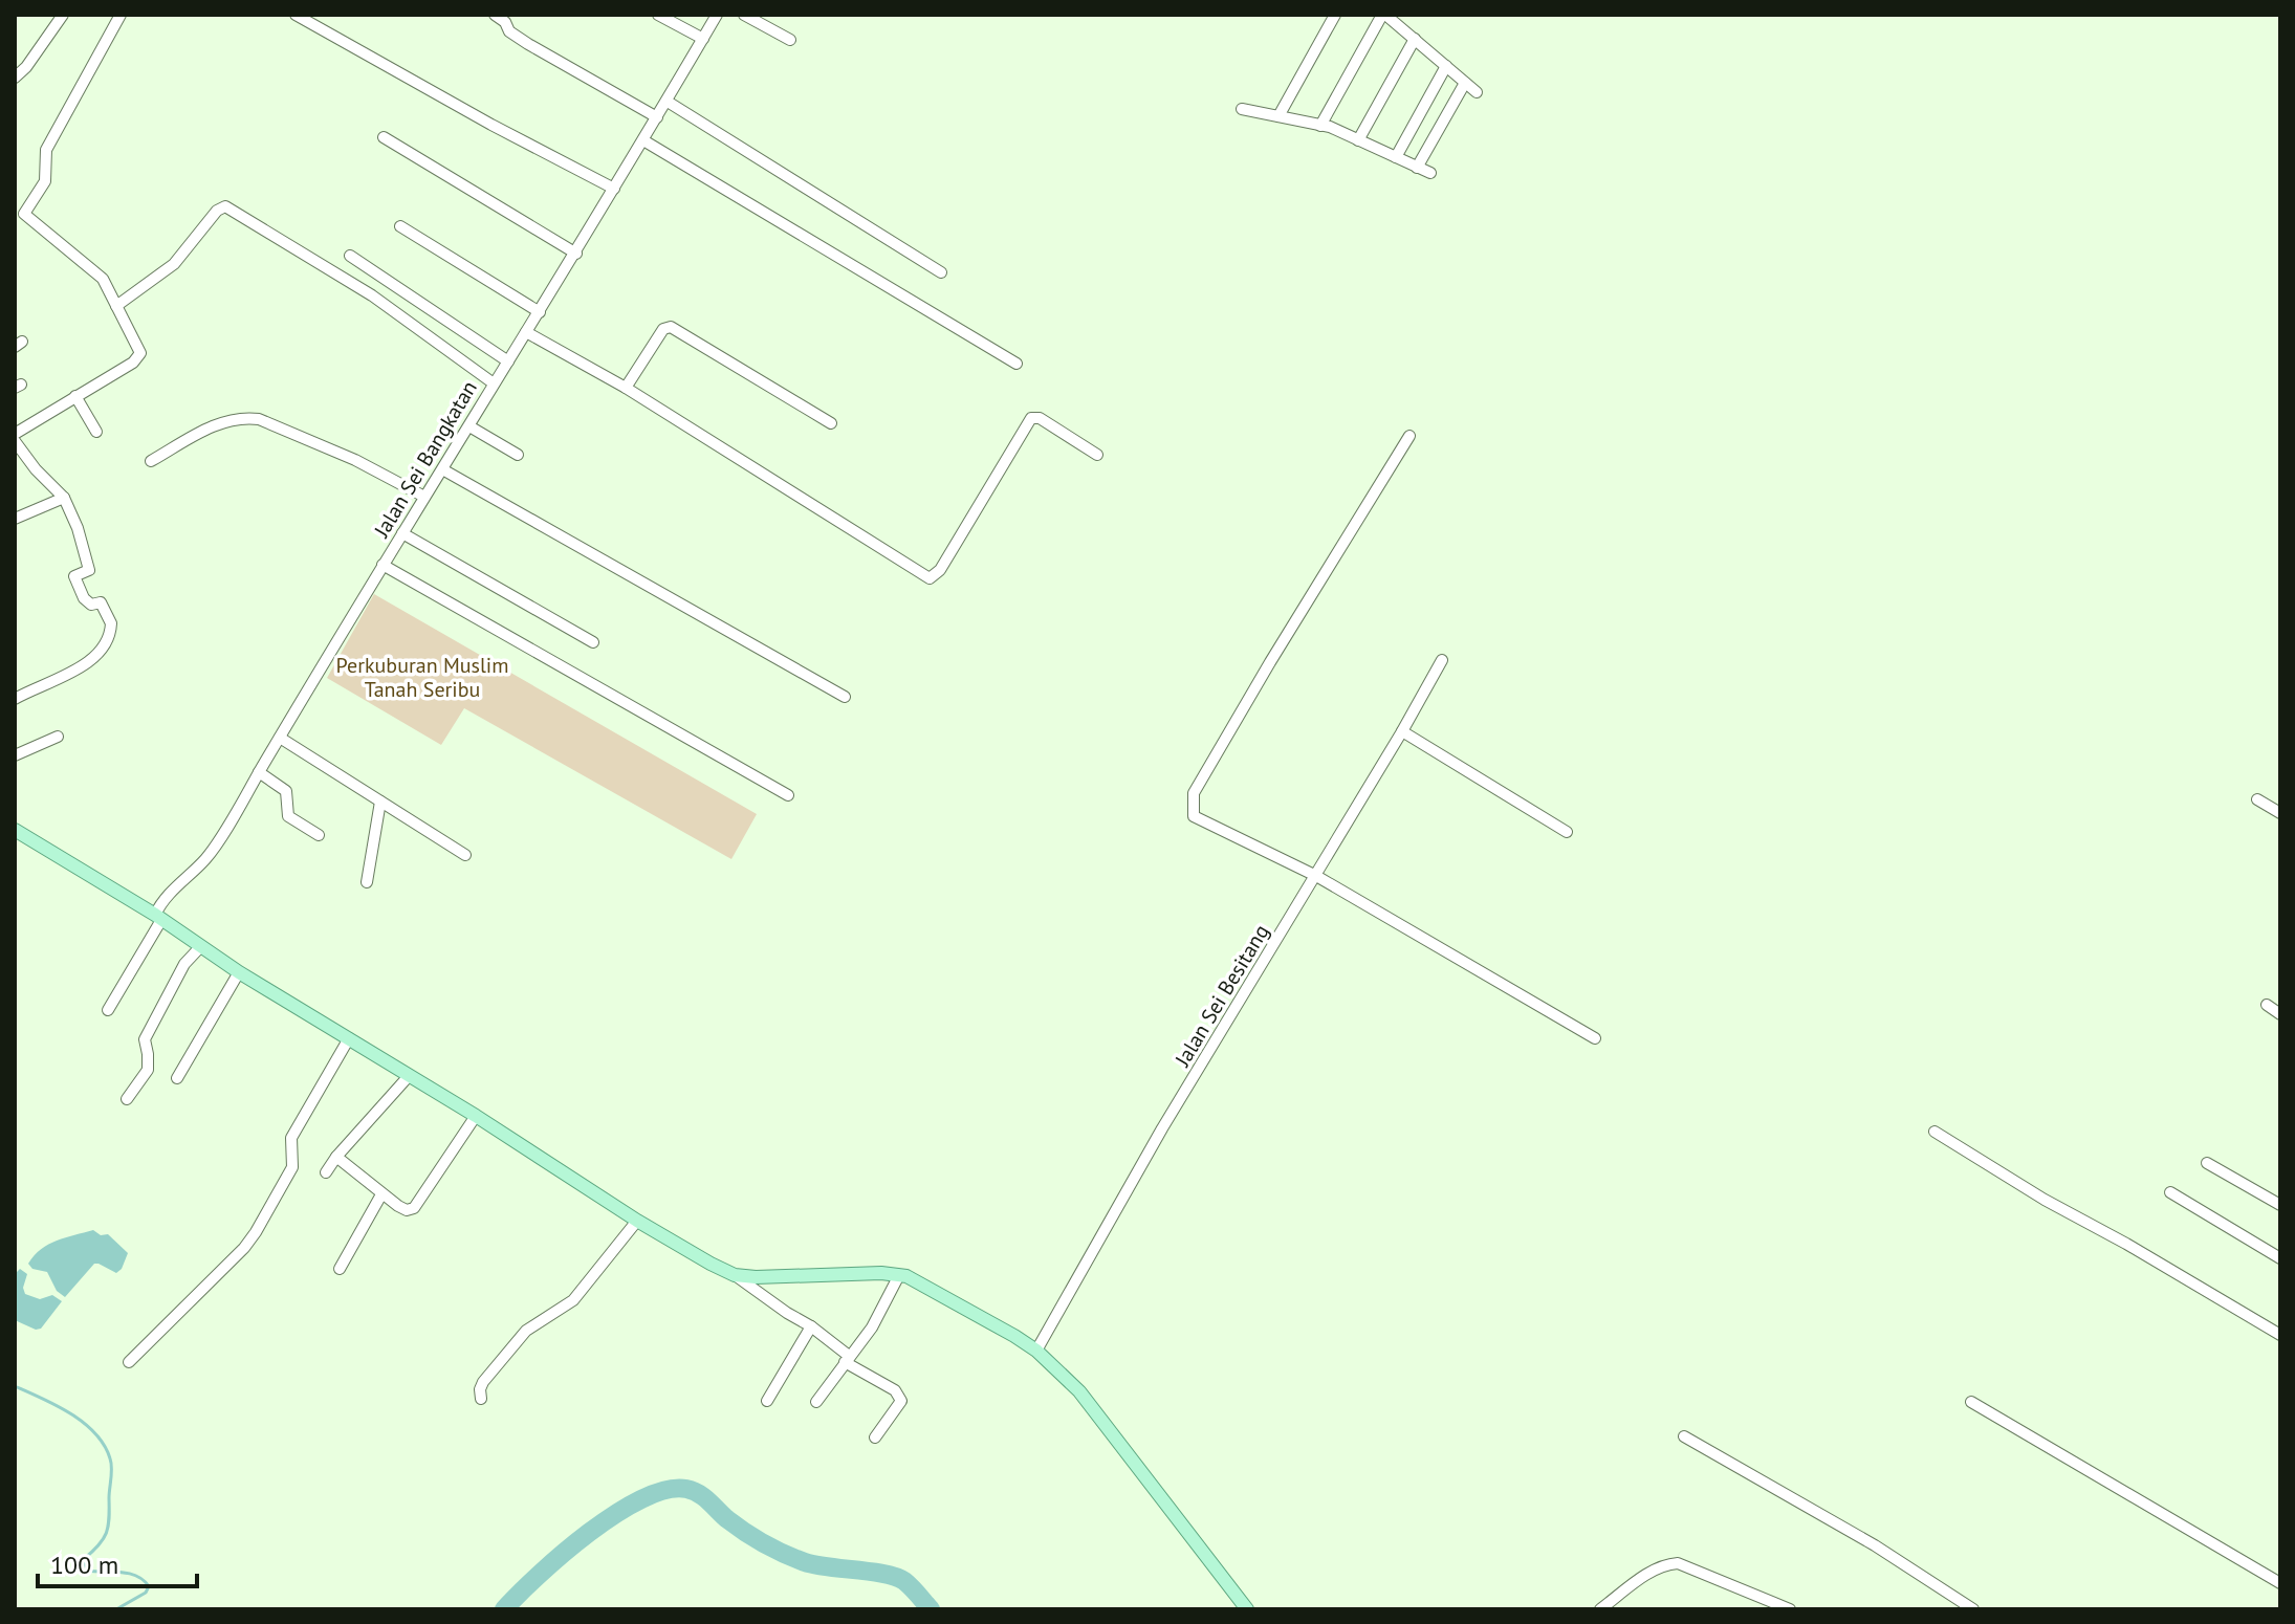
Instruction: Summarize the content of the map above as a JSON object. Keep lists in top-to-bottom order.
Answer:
{
  "streets": {
    "street": ["Jalan Sei Bangkatan", "Jalan Sei Besitang"]
  },
  "parks": ["Perkuburan Muslim Tanah Seribu"],
  "scale_bar": "100 m"
}
